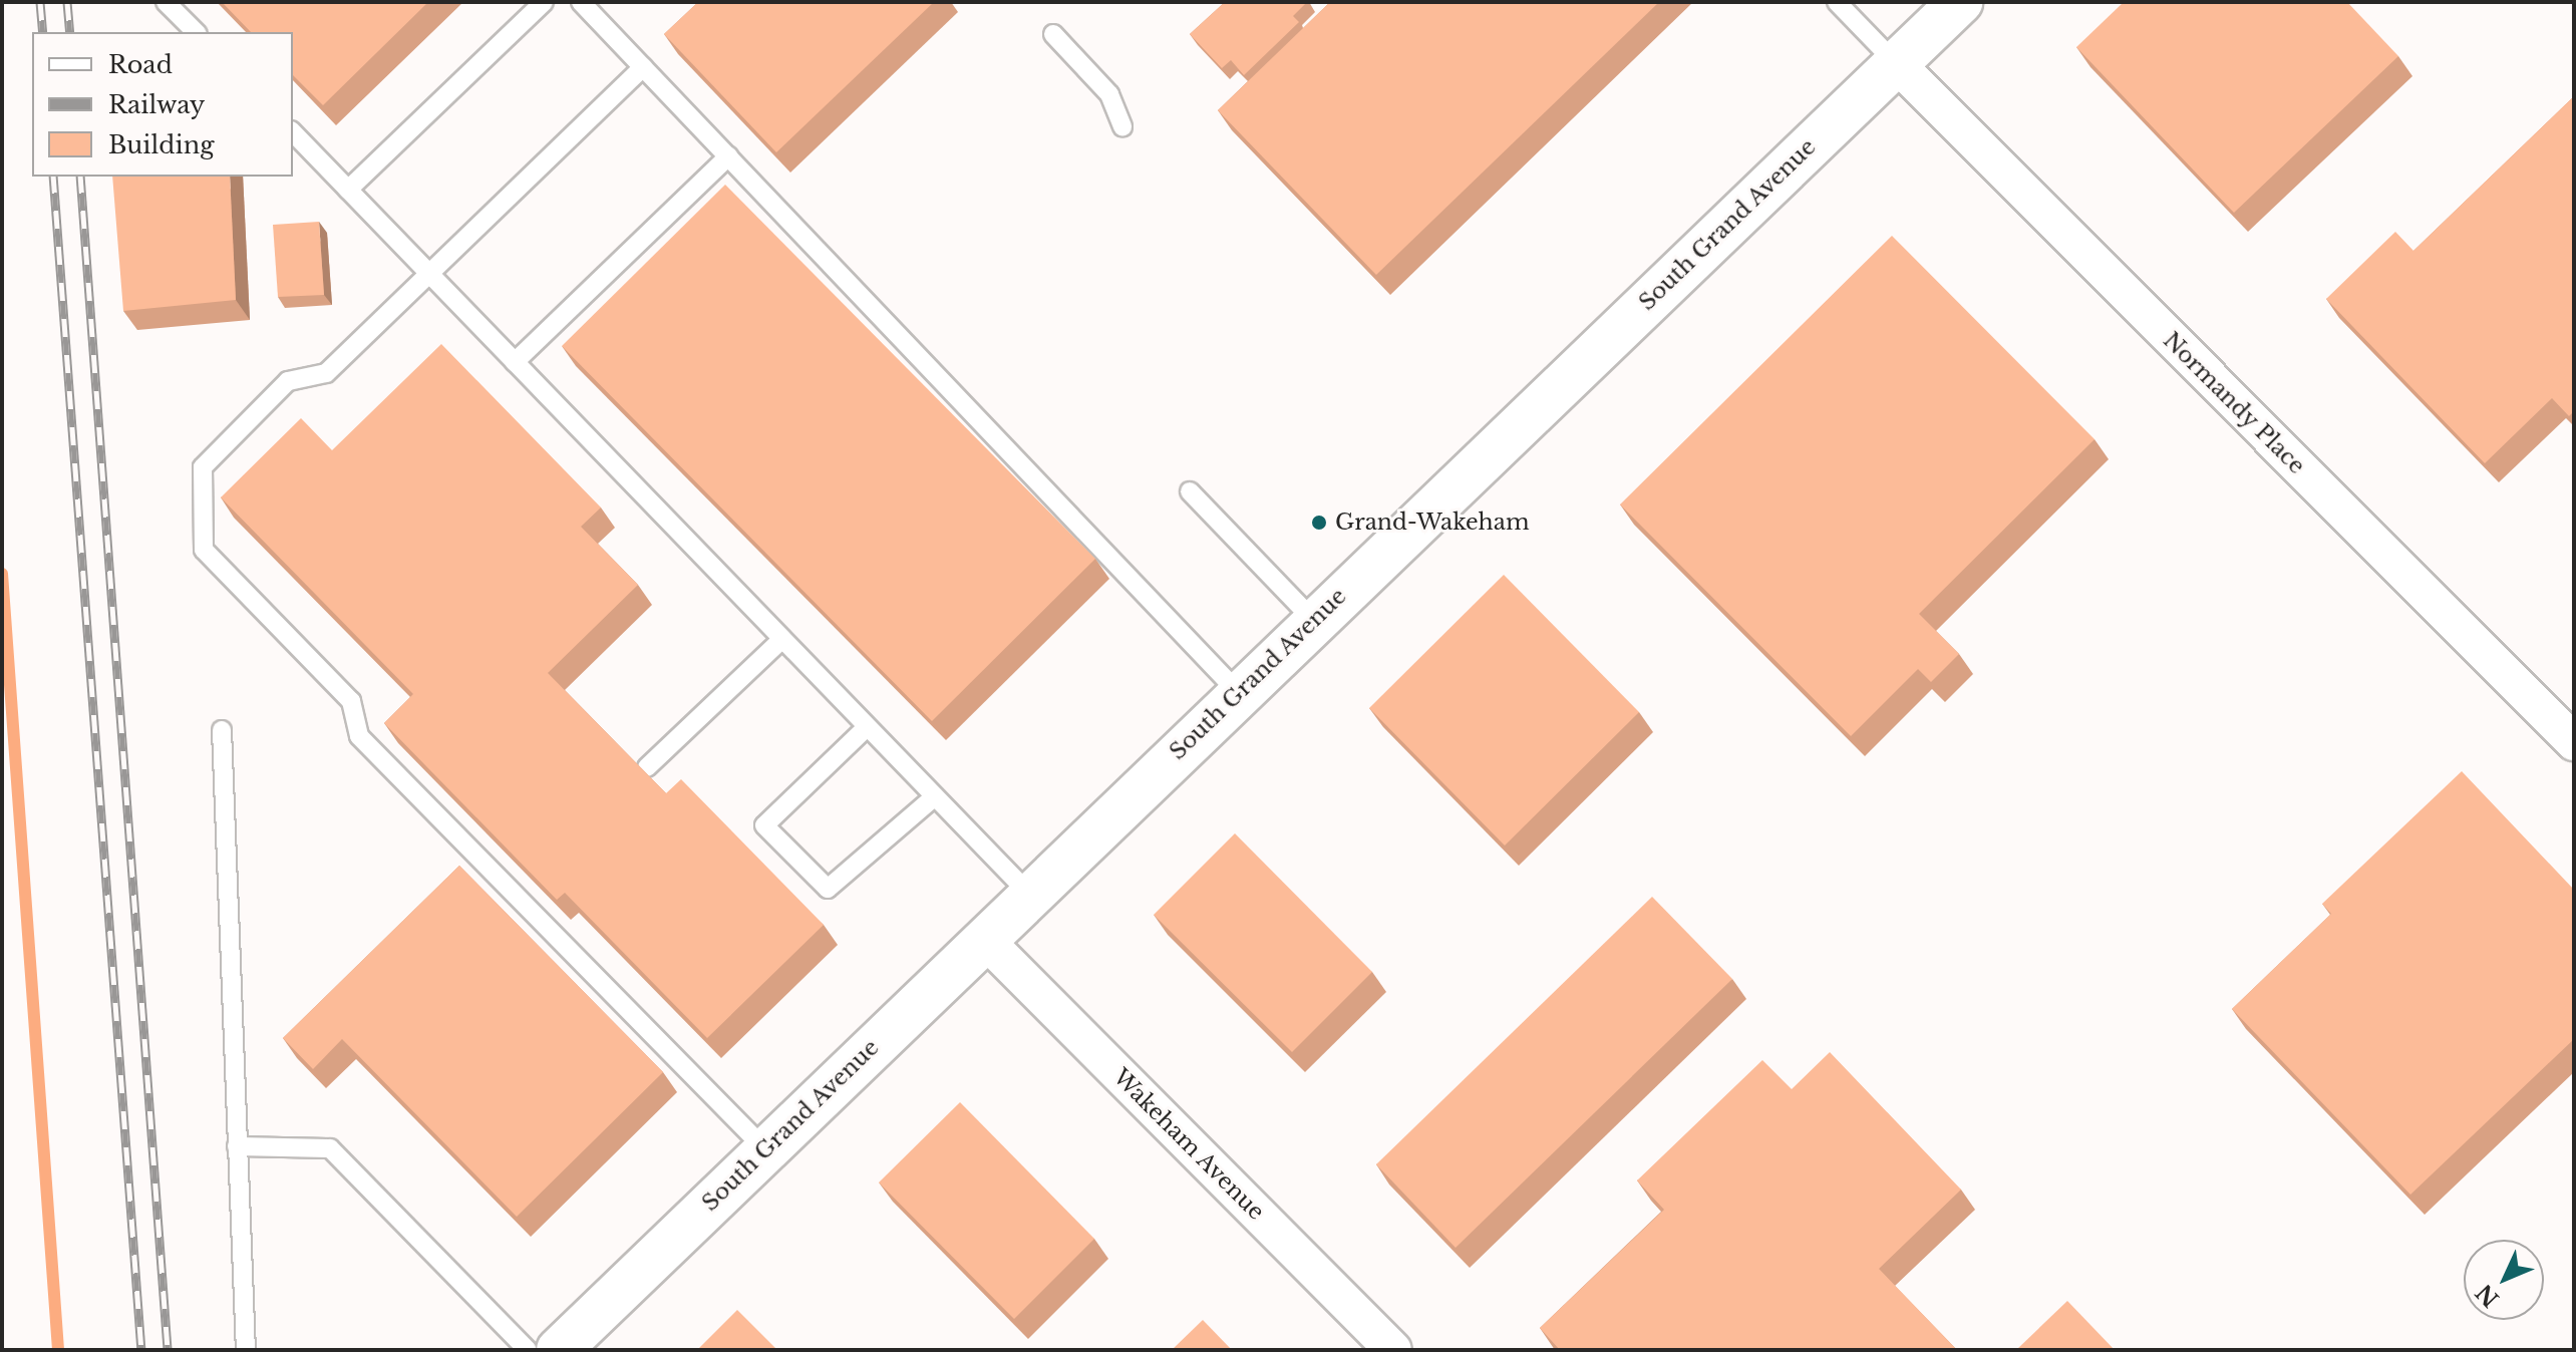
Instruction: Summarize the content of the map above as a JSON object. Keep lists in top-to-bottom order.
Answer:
{
  "streets": {
    "main road": ["South Grand Avenue"],
    "street": ["Normandy Place", "Wakeham Avenue"]
  },
  "crossings": [
    ["South Grand Avenue", "Normandy Place"],
    ["South Grand Avenue", "Wakeham Avenue"]
  ],
  "places": ["Grand-Wakeham"],
  "legend": ["Road", "Railway", "Building"],
  "north": "bottom left"
}
